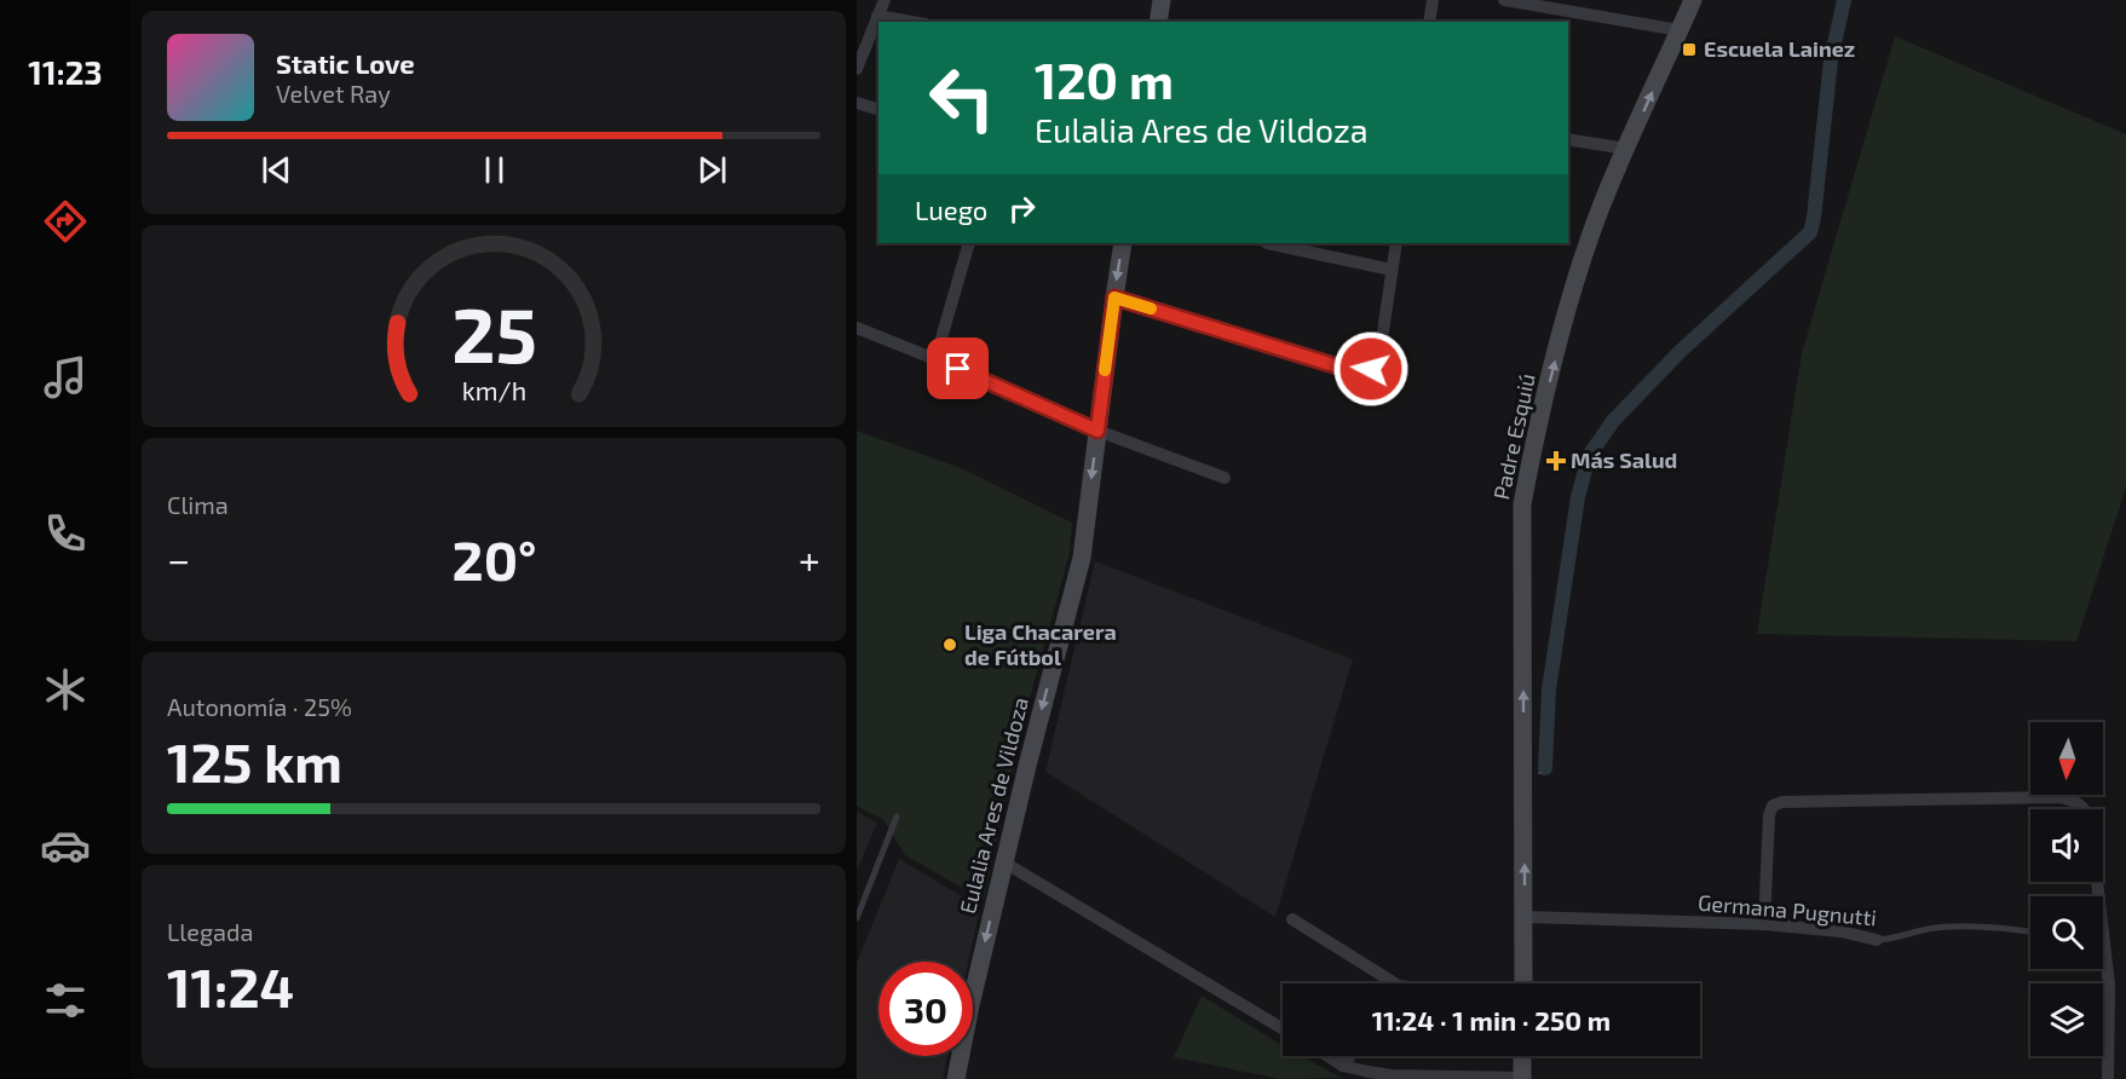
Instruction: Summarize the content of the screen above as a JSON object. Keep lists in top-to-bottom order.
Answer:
{
  "streets": {
    "street": ["Padre Esquiú", "Eulalia Ares de Vildoza", "Germana Pugnutti"]
  },
  "crossings": [
    ["Padre Esquiú", "Germana Pugnutti"]
  ],
  "one_way": ["Padre Esquiú", "Eulalia Ares de Vildoza"],
  "places": {
    "transit": ["Escuela Lainez"],
    "health": ["Más Salud"],
    "other": ["Liga Chacarera de Fútbol"]
  },
  "north": "bottom",
  "page": {
    "tabs": "11:23",
    "turn": ["120 m", "Eulalia Ares de Vildoza"],
    "song": ["Static Love", "Velvet Ray"],
    "then": "Luego",
    "tile": [
      "Clima",
      ["Autonomía · 25%", "125 km"],
      ["Llegada", "11:24"]
    ],
    "heat": ["−", "20°", "+"],
    "limit": "30",
    "trip": "11:24 · 1 min · 250 m",
    "gauge": ["25", "km/h"]
  }
}
